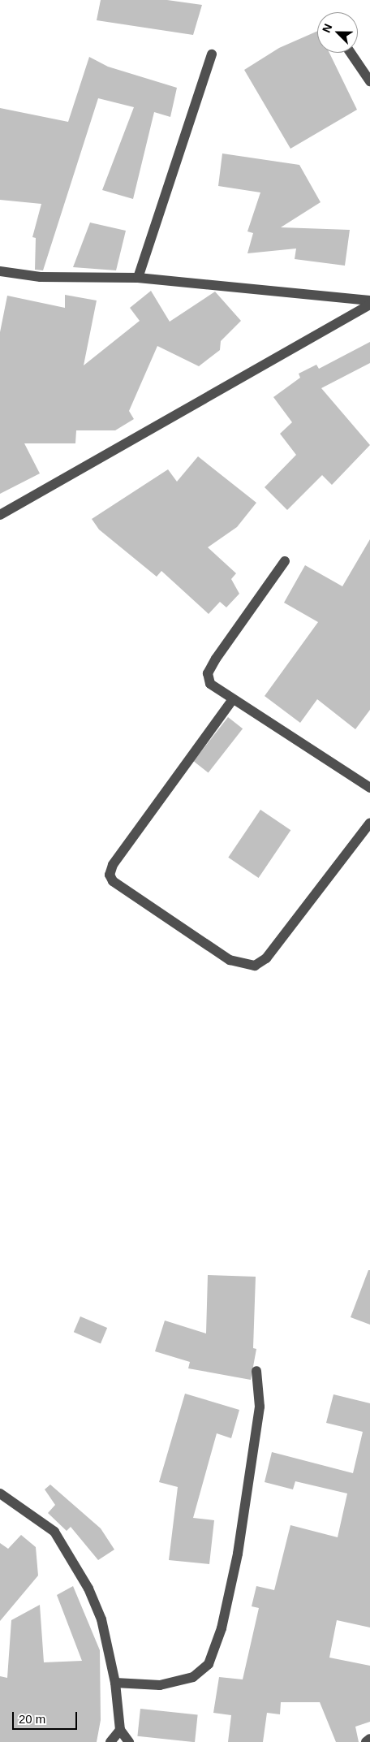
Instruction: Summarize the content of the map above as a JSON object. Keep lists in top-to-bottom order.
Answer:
{
  "scale_bar": "20 m",
  "north": "top left"
}
